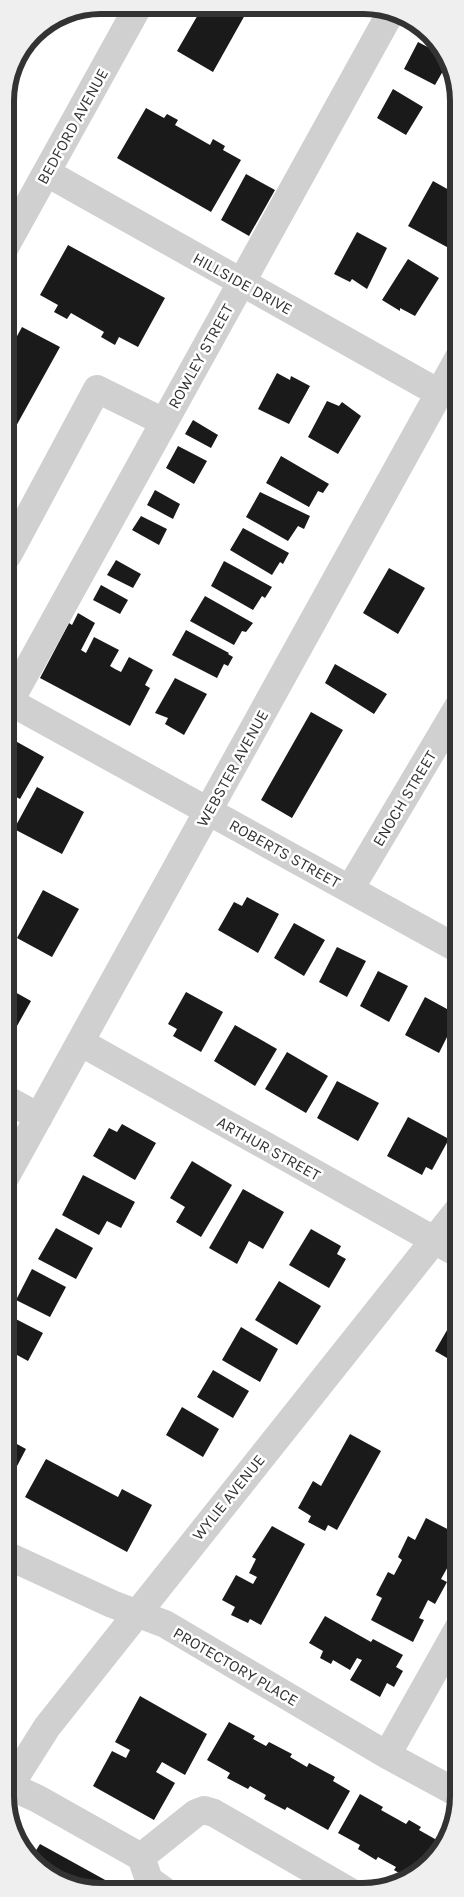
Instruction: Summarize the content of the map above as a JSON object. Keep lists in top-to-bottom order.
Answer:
{
  "streets": {
    "street": [
      "BEDFORD AVENUE",
      "HILLSIDE DRIVE",
      "ROWLEY STREET",
      "WEBSTER AVENUE",
      "ENOCH STREET",
      "ROBERTS STREET",
      "ARTHUR STREET",
      "WYLIE AVENUE",
      "PROTECTORY PLACE"
    ]
  },
  "crossings": [
    ["BEDFORD AVENUE", "HILLSIDE DRIVE"],
    ["HILLSIDE DRIVE", "ROWLEY STREET"],
    ["HILLSIDE DRIVE", "WEBSTER AVENUE"],
    ["WEBSTER AVENUE", "ROBERTS STREET"],
    ["WEBSTER AVENUE", "ARTHUR STREET"],
    ["ENOCH STREET", "ROBERTS STREET"],
    ["ARTHUR STREET", "WYLIE AVENUE"],
    ["WYLIE AVENUE", "PROTECTORY PLACE"]
  ]
}
